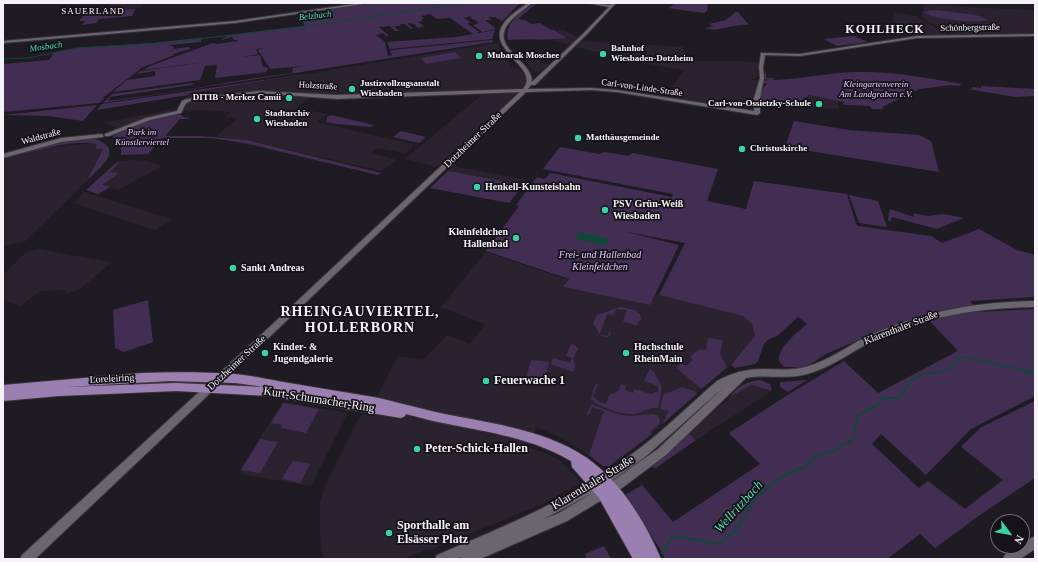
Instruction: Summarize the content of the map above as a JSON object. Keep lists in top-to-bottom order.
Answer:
{
  "streets": {
    "main road": ["Loreleiring", "Kurt-Schumacher-Ring"],
    "street": [
      "Schönbergstraße",
      "Holzstraße",
      "Carl-von-Linde-Straße",
      "Waldstraße",
      "Dotzheimer Straße",
      "Klarenthaler Straße"
    ]
  },
  "crossings": [
    ["Schönbergstraße", "Carl-von-Linde-Straße"],
    ["Holzstraße", "Carl-von-Linde-Straße"],
    ["Holzstraße", "Waldstraße"],
    ["Holzstraße", "Dotzheimer Straße"],
    ["Carl-von-Linde-Straße", "Dotzheimer Straße"],
    ["Dotzheimer Straße", "Loreleiring"],
    ["Dotzheimer Straße", "Kurt-Schumacher-Ring"],
    ["Klarenthaler Straße", "Kurt-Schumacher-Ring"],
    ["Loreleiring", "Kurt-Schumacher-Ring"]
  ],
  "districts": ["SAUERLAND", "KOHLHECK", "RHEINGAUVIERTEL, HOLLERBORN"],
  "water": ["Belzbach", "Mosbach", "Wellritzbach"],
  "parks": ["Kleingartenverein Am Landgraben e.V.", "Park im Künstlerviertel", "Frei- und Hallenbad Kleinfeldchen"],
  "places": [
    "Bahnhof Wiesbaden-Dotzheim",
    "Mubarak Moschee",
    "Justizvollzugsanstalt Wiesbaden",
    "DITIB - Merkez Camii",
    "Carl-von-Ossietzky-Schule",
    "Stadtarchiv Wiesbaden",
    "Matthäusgemeinde",
    "Christuskirche",
    "Henkell-Kunsteisbahn",
    "PSV Grün-Weiß Wiesbaden",
    "Kleinfeldchen Hallenbad",
    "Sankt Andreas",
    "Kinder- & Jugendgalerie",
    "Hochschule RheinMain",
    "Feuerwache 1",
    "Peter-Schick-Hallen",
    "Sporthalle am Elsässer Platz"
  ],
  "north": "bottom right"
}
